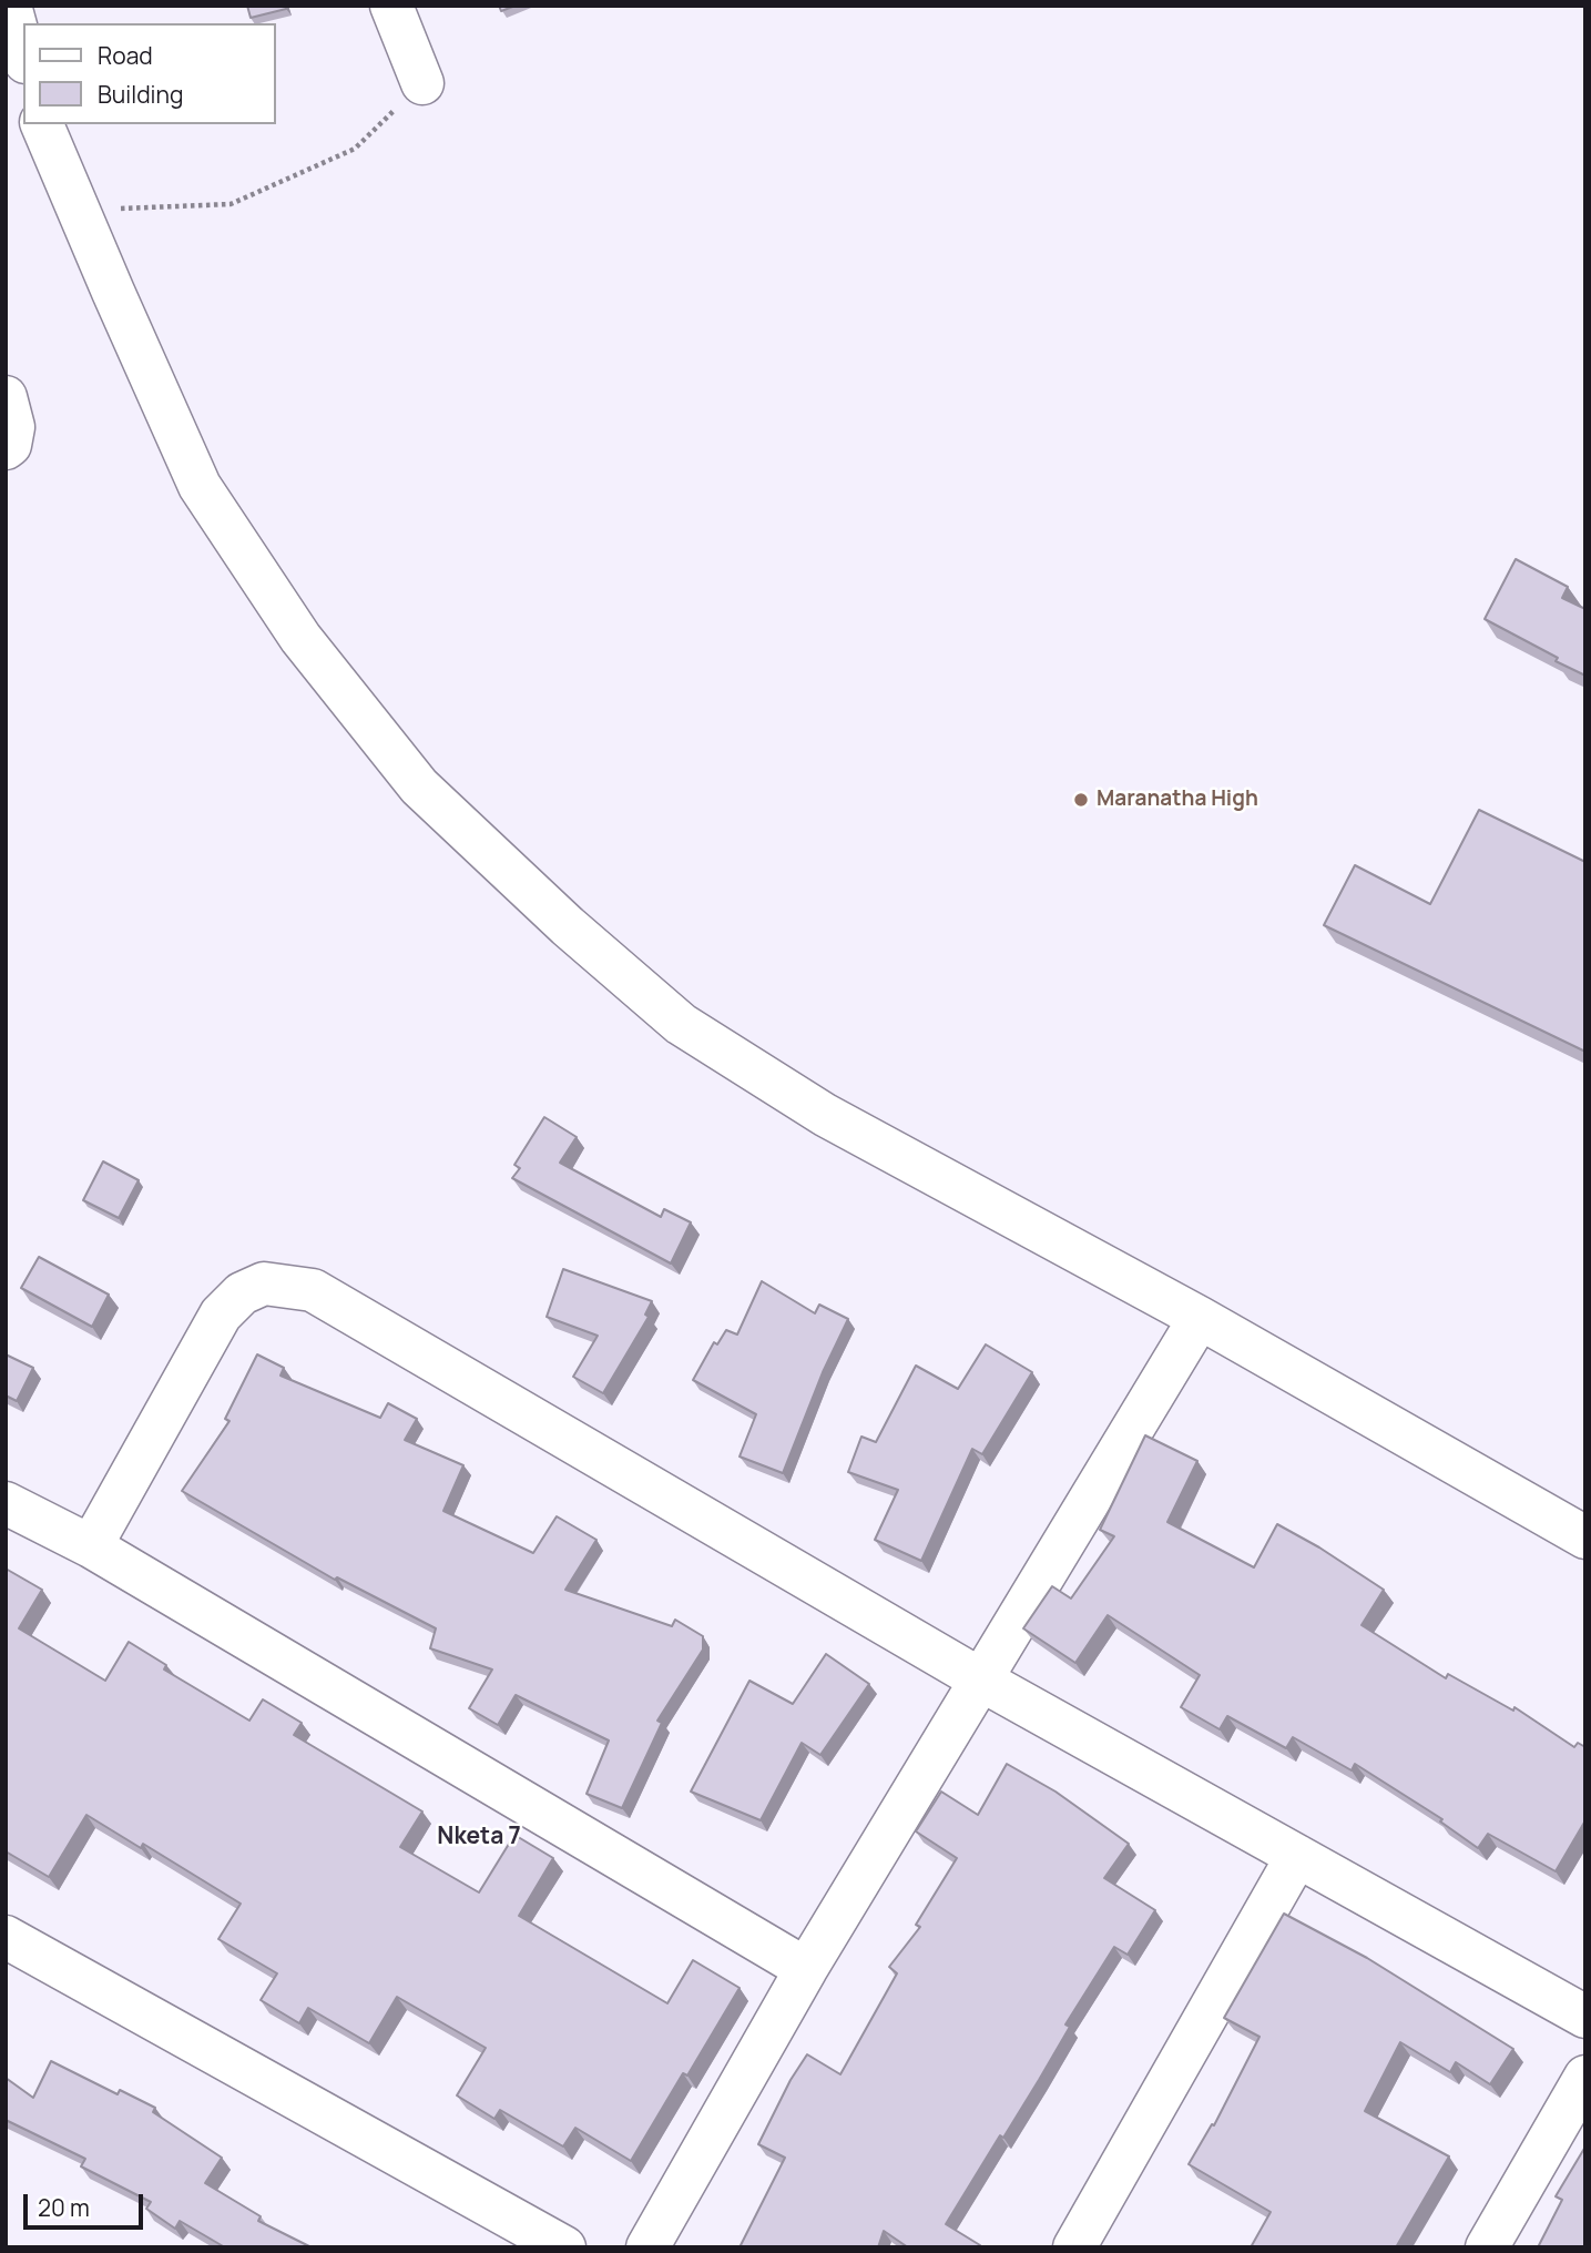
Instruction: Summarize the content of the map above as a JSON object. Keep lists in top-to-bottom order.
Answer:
{
  "districts": ["Nketa 7"],
  "places": ["Maranatha High"],
  "legend": ["Road", "Building"],
  "scale_bar": "20 m"
}
